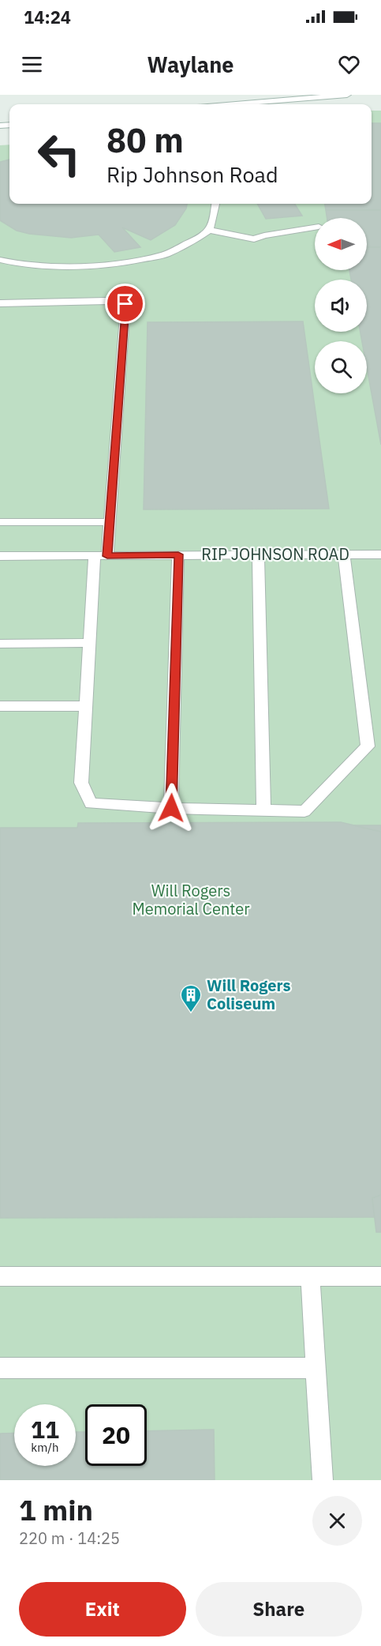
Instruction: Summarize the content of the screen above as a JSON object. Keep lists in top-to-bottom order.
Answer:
{
  "streets": {
    "main road": ["RIP JOHNSON ROAD"]
  },
  "parks": ["Will Rogers Memorial Center"],
  "places": {
    "building": ["Will Rogers Coliseum"]
  },
  "north": "left",
  "page": {
    "status": "14:24",
    "header": "Waylane",
    "turn": ["80 m", "Rip Johnson Road"],
    "speed": "11 km/h",
    "limit": "20",
    "heading": ["1 min", "220 m · 14:25"],
    "buttons": ["Exit", "Share"]
  }
}
